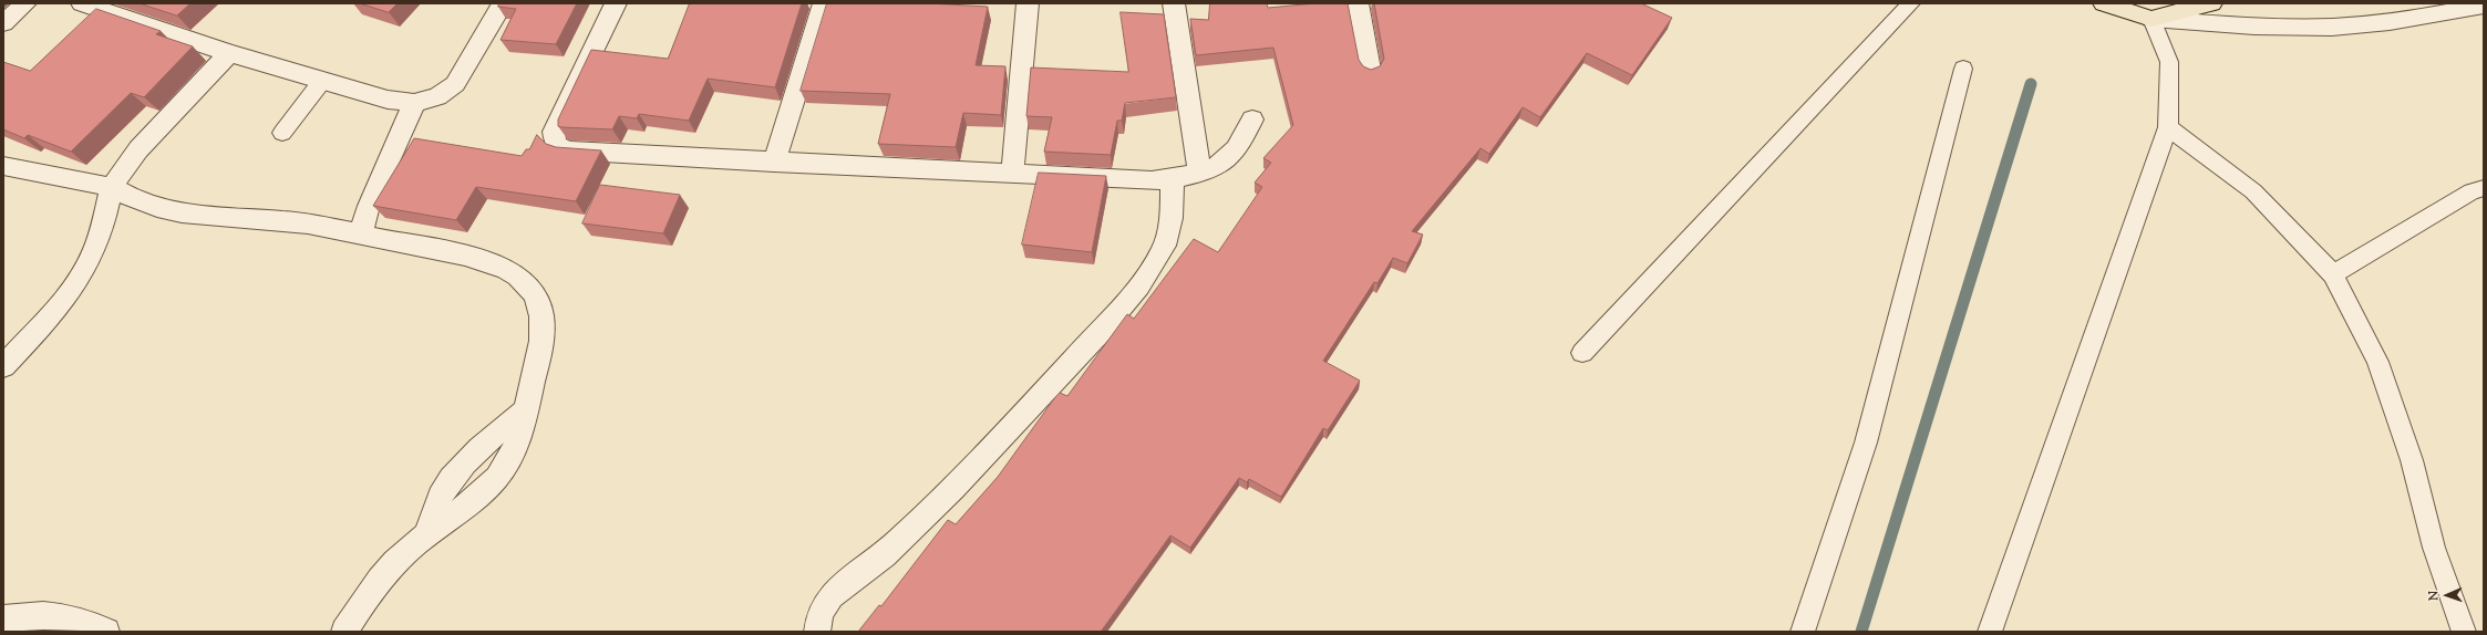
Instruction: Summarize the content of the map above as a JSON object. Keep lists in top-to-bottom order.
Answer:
{
  "north": "left"
}
